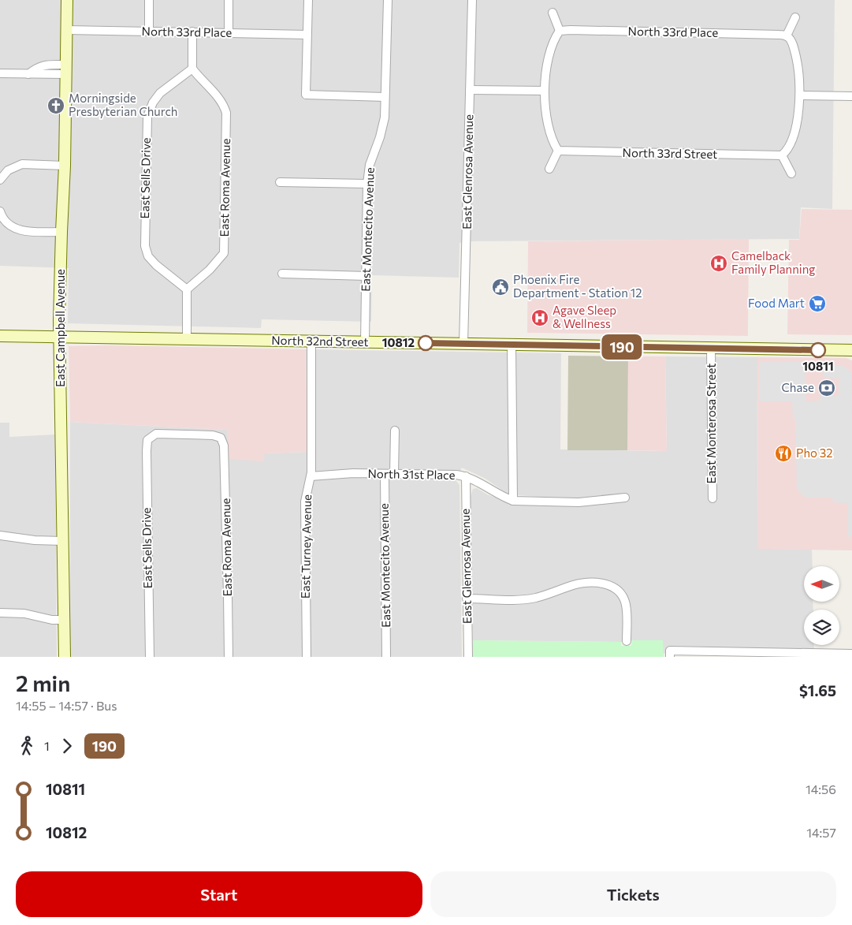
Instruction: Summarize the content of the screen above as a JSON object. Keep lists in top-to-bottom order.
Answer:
{
  "streets": {
    "main road": ["East Campbell Avenue", "North 32nd Street"],
    "street": [
      "North 33rd Place",
      "North 33rd Street",
      "East Glenrosa Avenue",
      "East Sells Drive",
      "East Roma Avenue",
      "East Montecito Avenue",
      "East Monterosa Street",
      "North 31st Place",
      "East Turney Avenue"
    ]
  },
  "crossings": [
    ["North 33rd Place", "East Campbell Avenue"],
    ["East Glenrosa Avenue", "North 32nd Street"],
    ["East Glenrosa Avenue", "North 31st Place"],
    ["East Sells Drive", "East Roma Avenue"],
    ["East Montecito Avenue", "North 32nd Street"],
    ["East Montecito Avenue", "North 31st Place"],
    ["East Campbell Avenue", "North 32nd Street"],
    ["North 32nd Street", "East Monterosa Street"],
    ["North 32nd Street", "East Turney Avenue"],
    ["North 31st Place", "East Turney Avenue"]
  ],
  "places": {
    "church": ["Morningside Presbyterian Church"],
    "hospital": ["Camelback Family Planning", "Agave Sleep & Wellness"],
    "public building": ["Phoenix Fire Department - Station 12"],
    "supermarket": ["Food Mart"],
    "other": ["10812", "10811"],
    "bank": ["Chase"],
    "restaurant": ["Pho 32"]
  },
  "lines": ["bus line 190"],
  "north": "left",
  "page": {
    "on_map": "190",
    "heading": ["2 min", "14:55 – 14:57 · Bus", "$1.65"],
    "legs": ["1", "190"],
    "list": [
      {
        "name": "10811",
        "value": "14:56"
      },
      {
        "name": "10812",
        "value": "14:57"
      }
    ],
    "buttons": ["Start", "Tickets"]
  }
}
